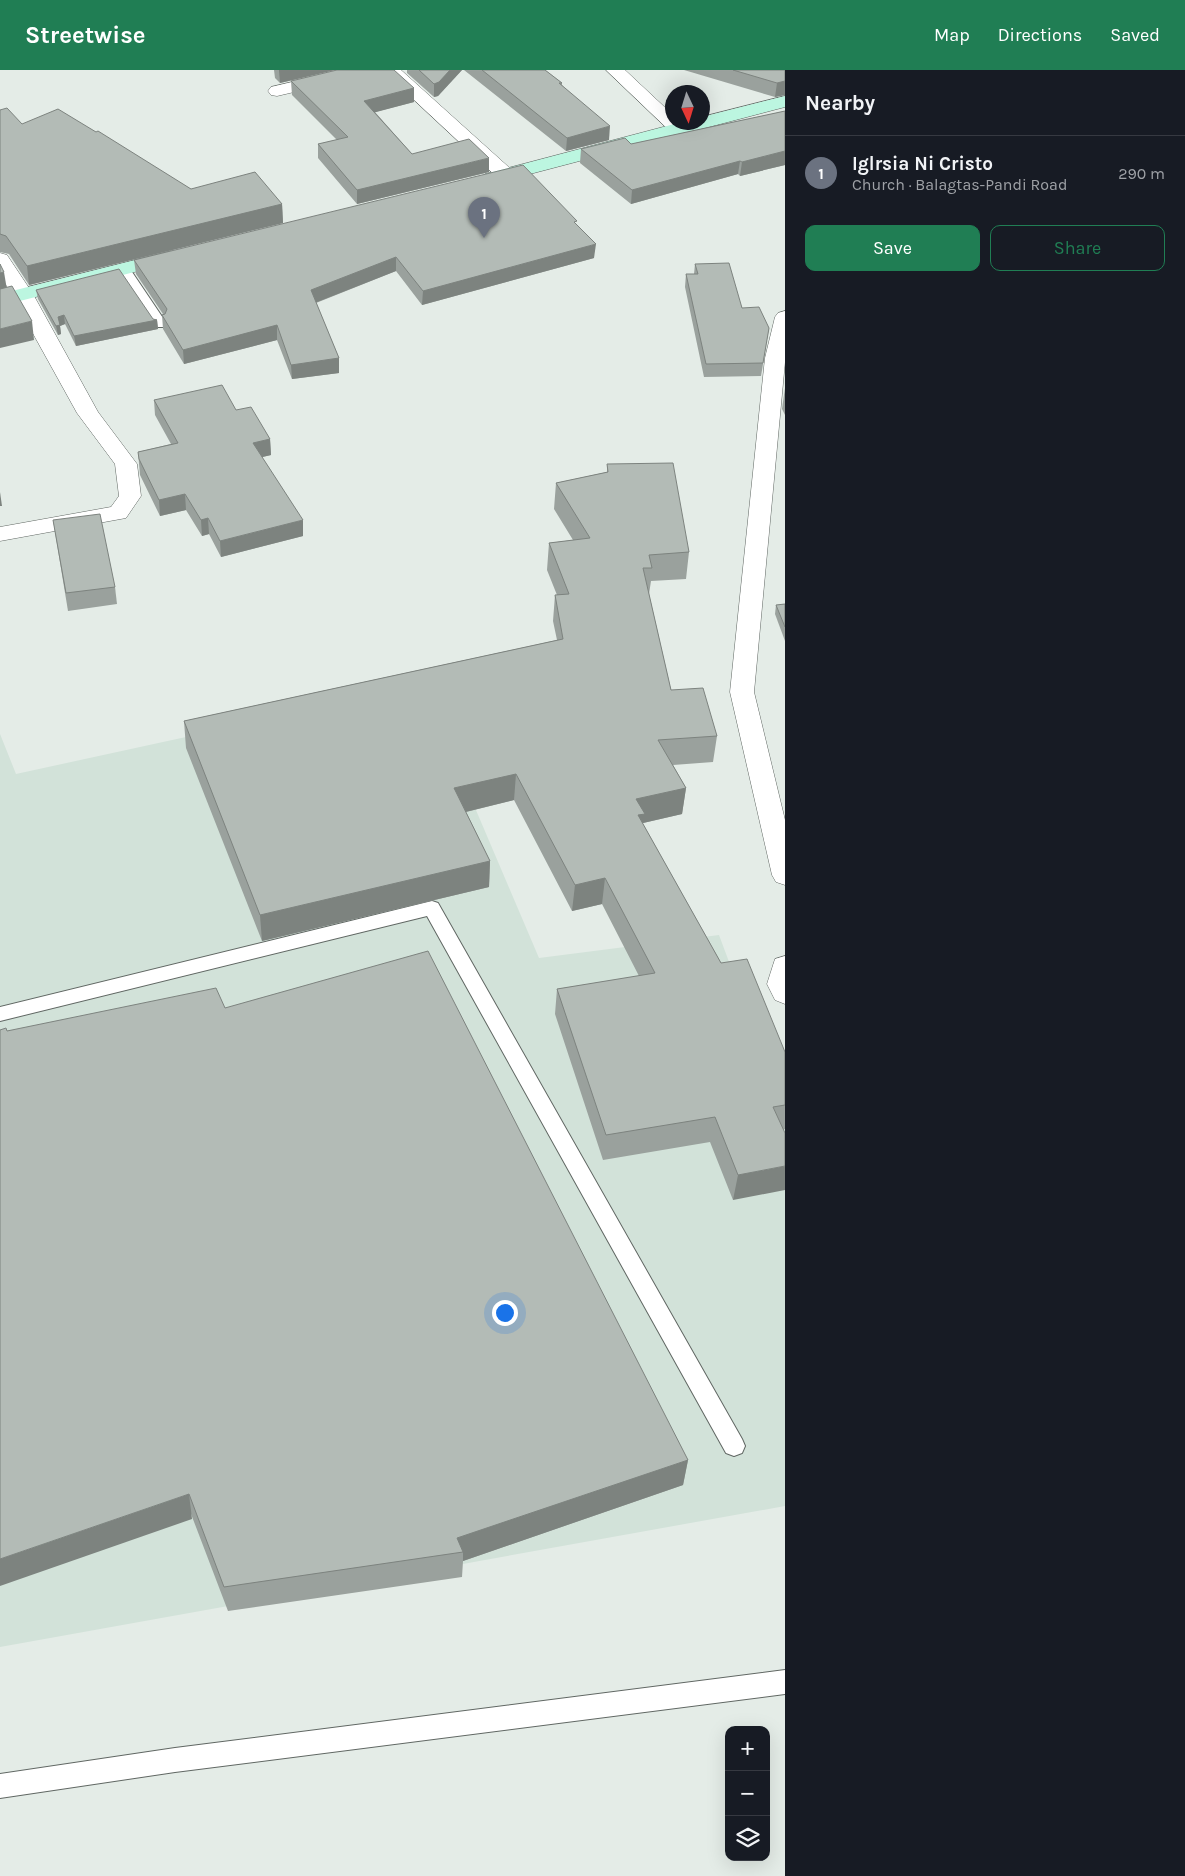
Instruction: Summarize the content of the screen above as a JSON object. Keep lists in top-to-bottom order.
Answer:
{
  "north": "bottom",
  "page": {
    "header": "Streetwise",
    "nav": ["Map", "Directions", "Saved"],
    "heading": "Nearby",
    "list": [
      {
        "mark": "1",
        "name": "Iglrsia Ni Cristo",
        "note": "Church · Balagtas-Pandi Road",
        "value": "290 m"
      }
    ],
    "pins": "1",
    "buttons": ["Save", "Share"],
    "map_buttons": ["+", "−"]
  }
}
